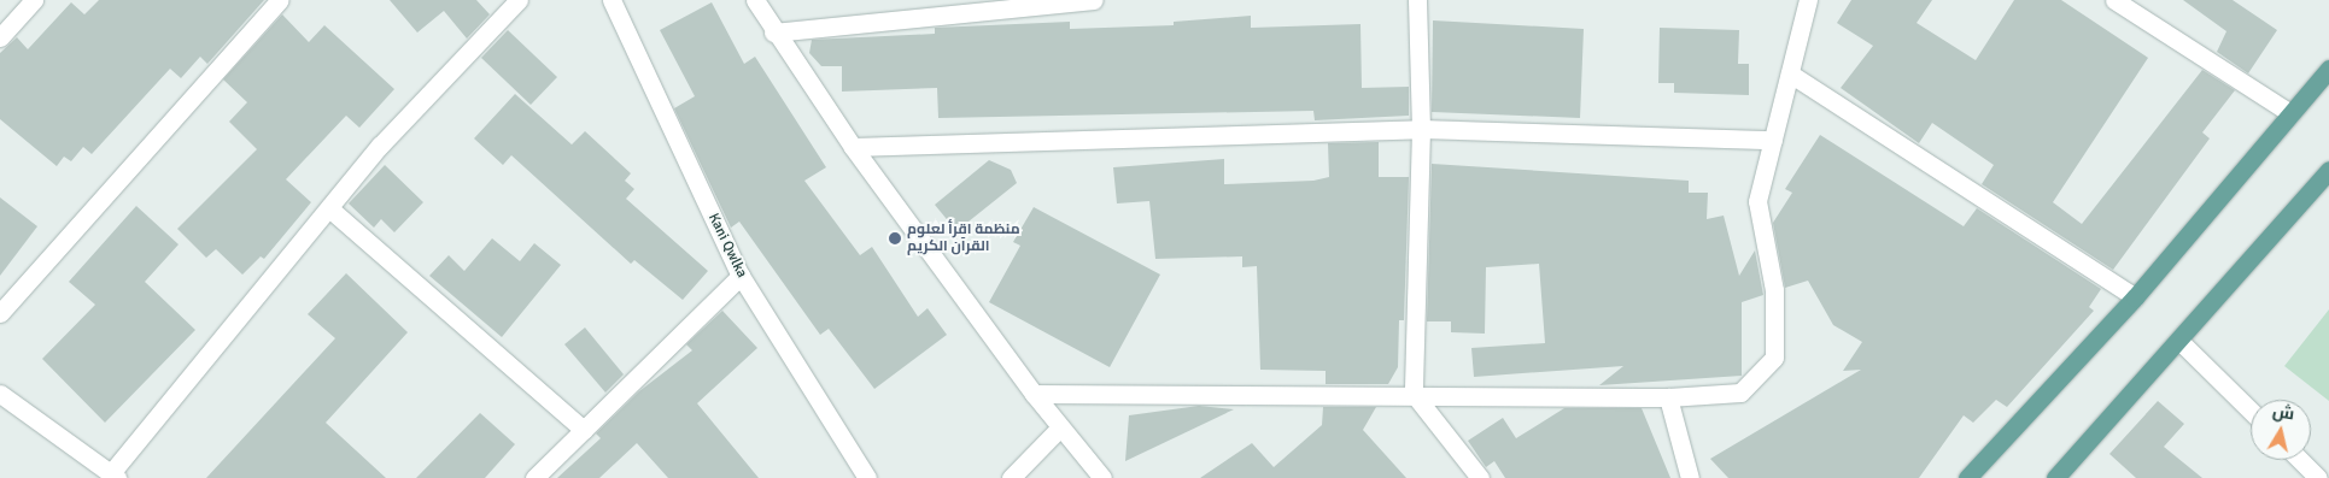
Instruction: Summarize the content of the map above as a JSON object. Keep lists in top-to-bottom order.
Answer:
{
  "streets": {
    "street": ["Kani Qwlka"]
  },
  "places": ["منظمة اقرأ لعلوم القرآن الكريم"],
  "north": "top"
}
